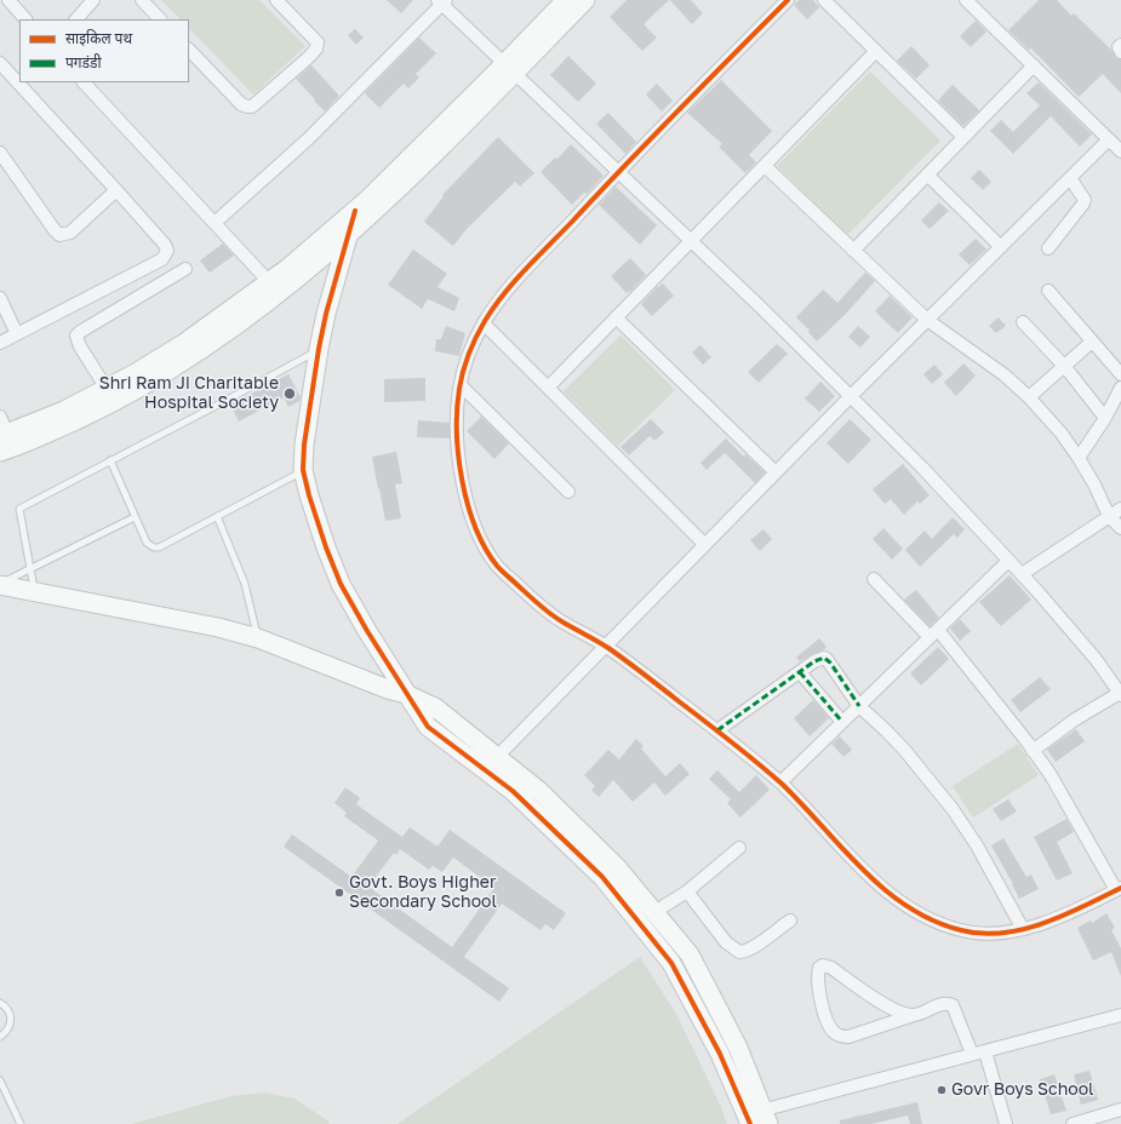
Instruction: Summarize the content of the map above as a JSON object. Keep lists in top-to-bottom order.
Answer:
{
  "places": ["Shri Ram Ji Charitable Hospital Society", "Govt. Boys Higher Secondary School", "Govr Boys School"],
  "legend": ["साइकिल पथ", "पगडंडी"]
}
